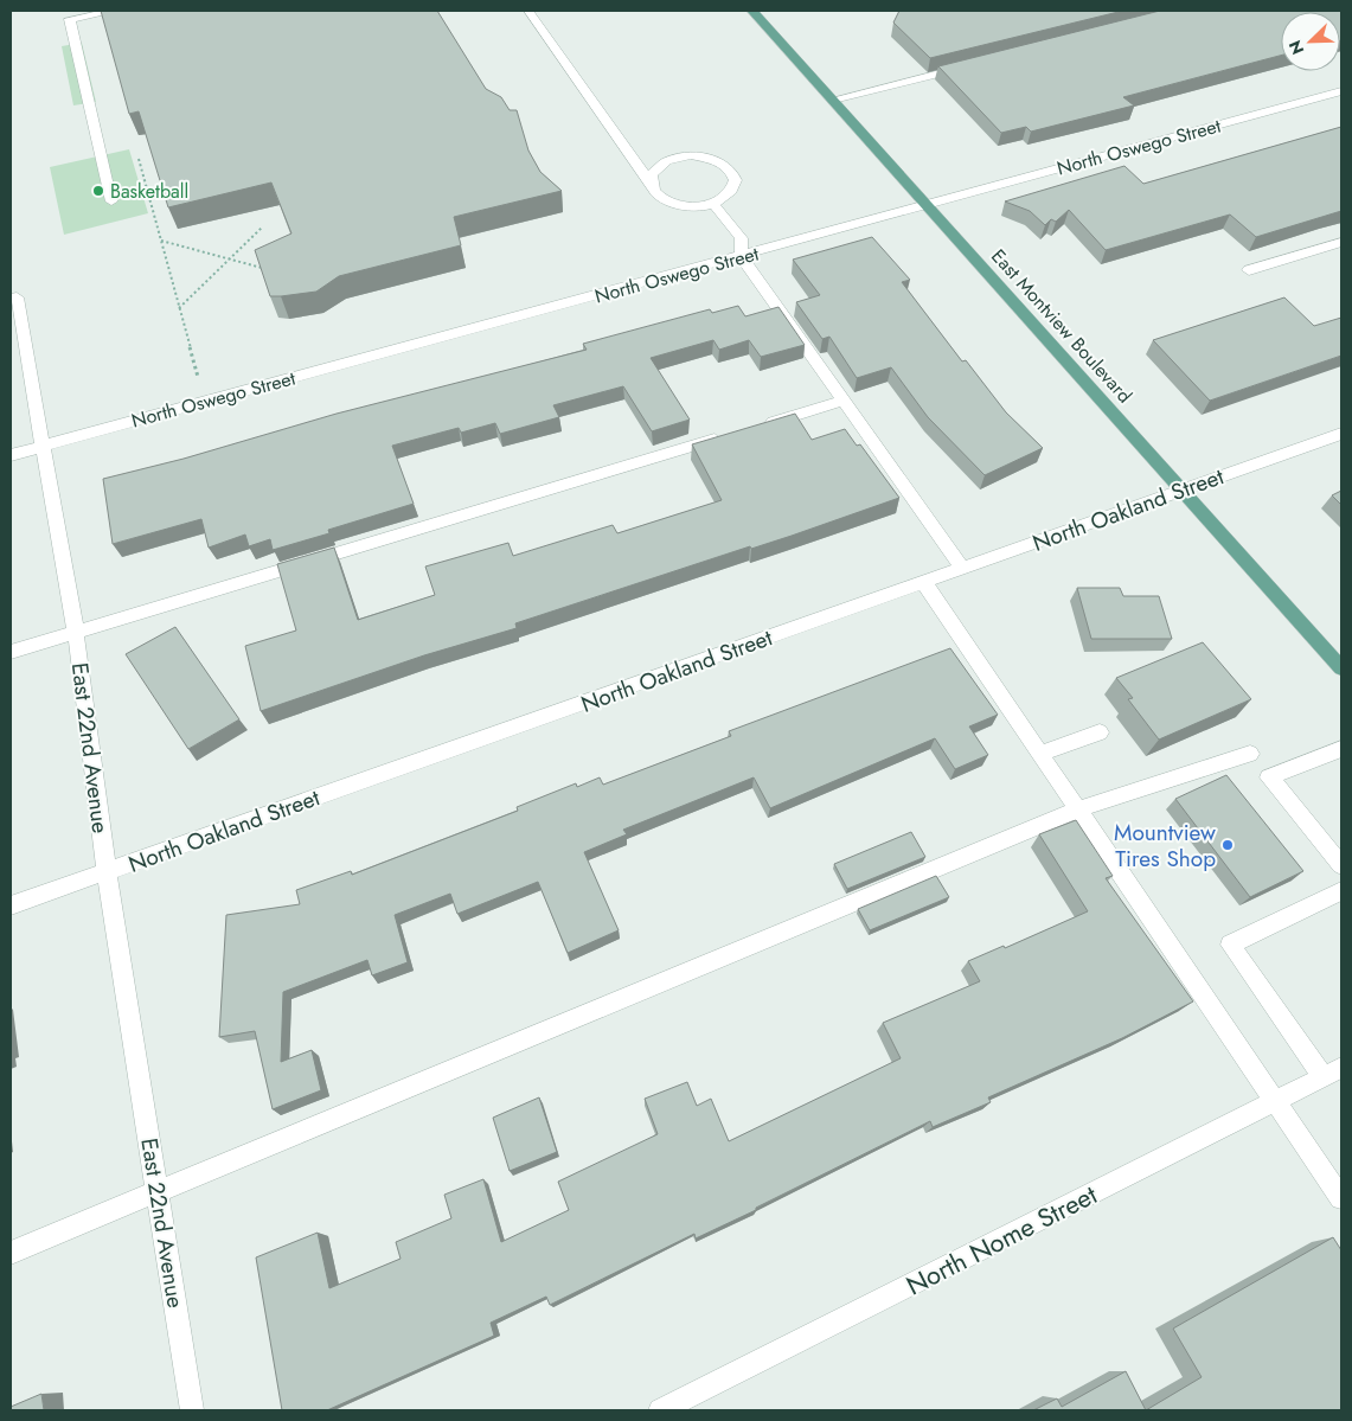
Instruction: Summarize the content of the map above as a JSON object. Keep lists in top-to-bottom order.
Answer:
{
  "streets": {
    "main road": ["East Montview Boulevard"],
    "street": [
      "North Oswego Street",
      "North Oakland Street",
      "East 22nd Avenue",
      "North Nome Street"
    ]
  },
  "crossings": [
    ["North Oswego Street", "East Montview Boulevard"],
    ["North Oswego Street", "East 22nd Avenue"],
    ["East Montview Boulevard", "North Oakland Street"],
    ["North Oakland Street", "East 22nd Avenue"]
  ],
  "places": ["Basketball", "Mountview Tires Shop"],
  "north": "bottom left"
}
